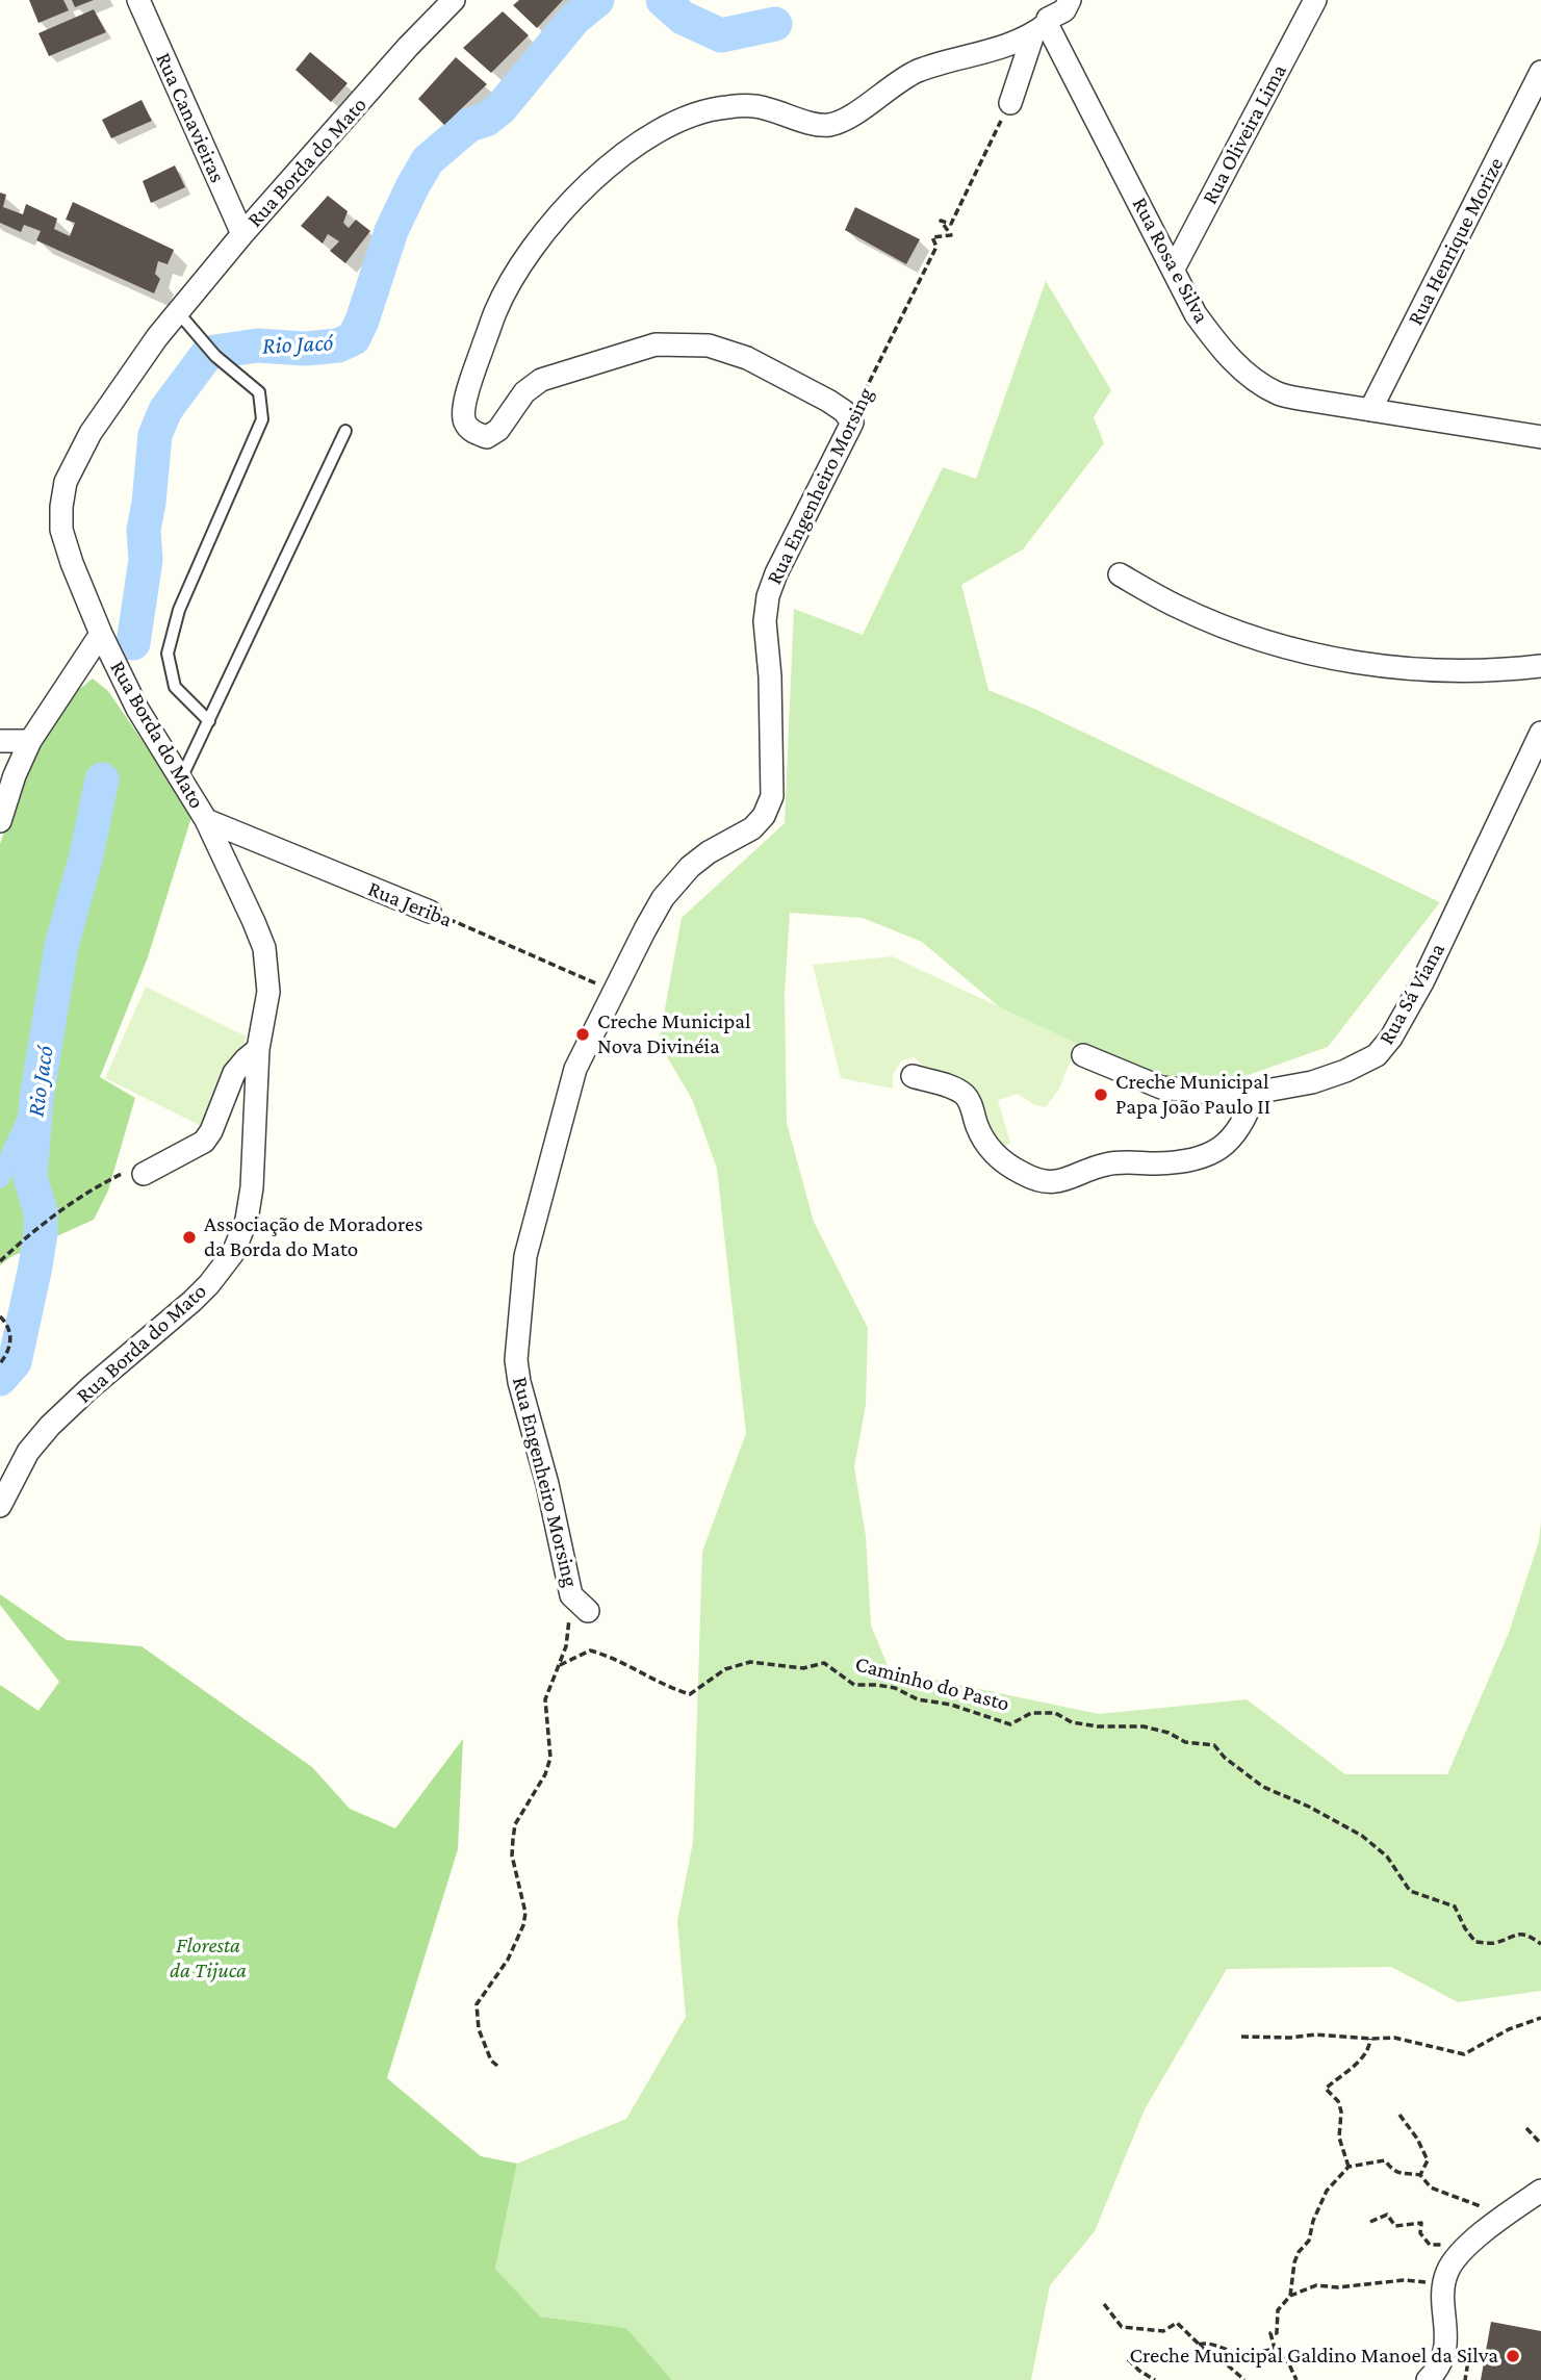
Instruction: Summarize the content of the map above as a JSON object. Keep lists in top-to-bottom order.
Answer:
{
  "streets": {
    "street": [
      "Rua Canavieiras",
      "Rua Oliveira Lima",
      "Rua Borda do Mato",
      "Rua Henrique Morize",
      "Rua Rosa e Silva",
      "Rua Engenheiro Morsing",
      "Rua Jeriba",
      "Rua Sá Viana"
    ],
    "path": ["Caminho do Pasto"]
  },
  "crossings": [
    ["Rua Canavieiras", "Rua Borda do Mato"],
    ["Rua Oliveira Lima", "Rua Rosa e Silva"],
    ["Rua Borda do Mato", "Rua Jeriba"],
    ["Rua Henrique Morize", "Rua Rosa e Silva"],
    ["Rua Engenheiro Morsing", "Rua Jeriba"]
  ],
  "water": ["Rio Jacó"],
  "parks": ["Floresta da Tijuca"],
  "places": [
    "Creche Municipal Nova Divinéia",
    "Creche Municipal Papa João Paulo II",
    "Associação de Moradores da Borda do Mato",
    "Creche Municipal Galdino Manoel da Silva"
  ]
}
